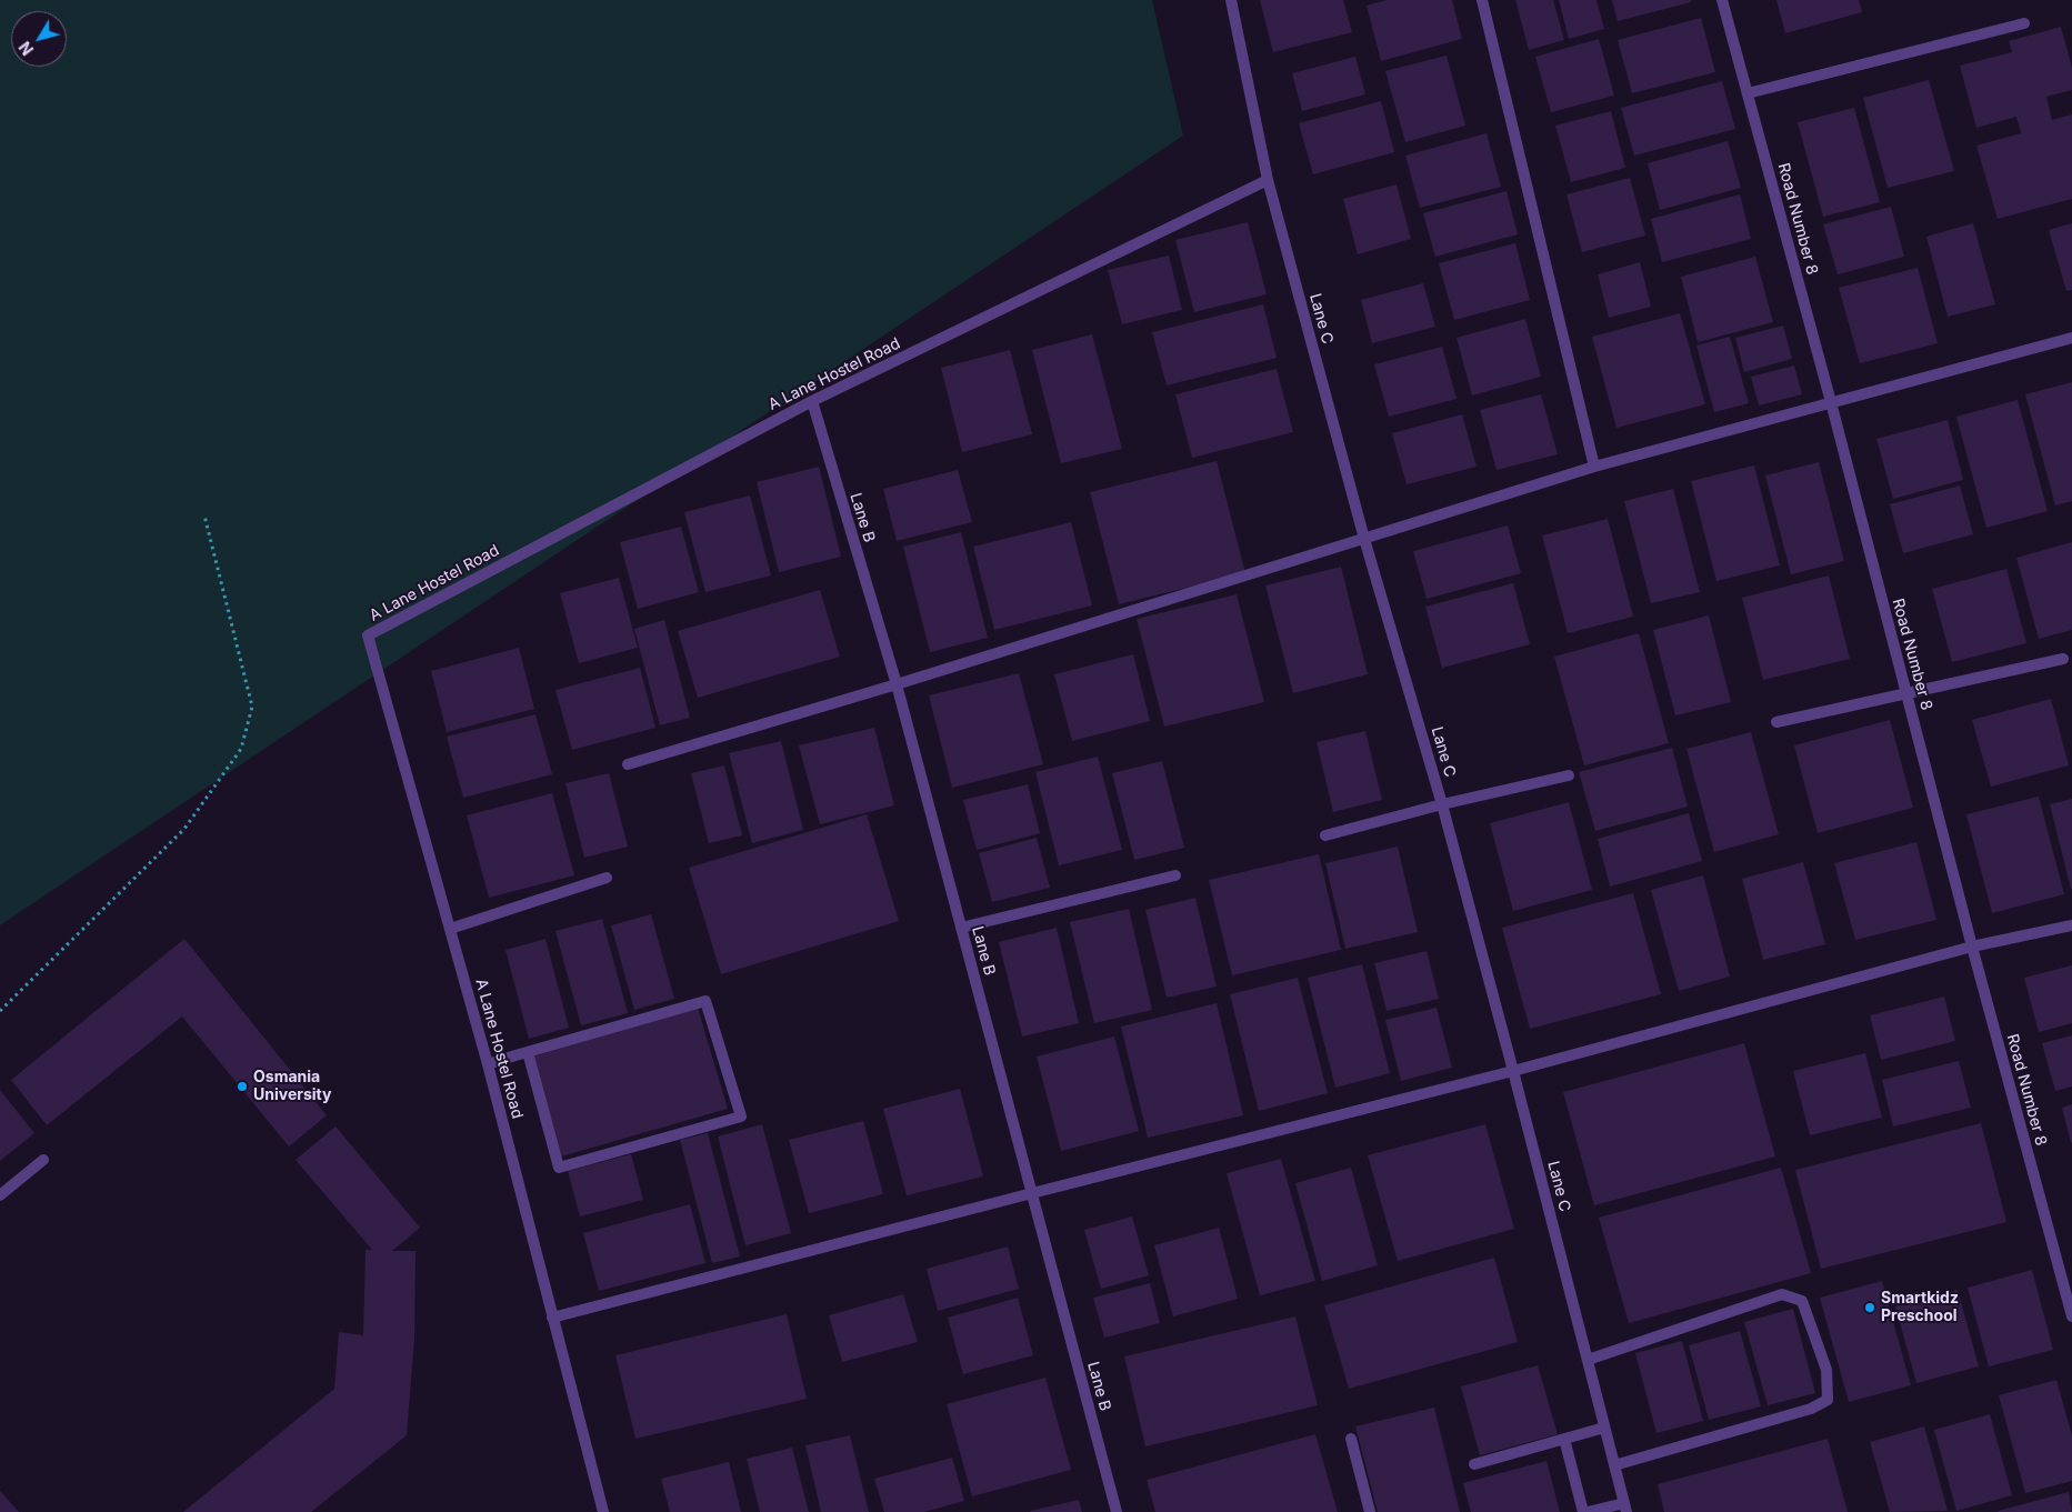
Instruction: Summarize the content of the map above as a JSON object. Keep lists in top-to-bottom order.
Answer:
{
  "streets": {
    "street": [
      "Road Number 8",
      "Lane C",
      "A Lane Hostel Road",
      "Lane B"
    ]
  },
  "crossings": [
    ["Lane C", "A Lane Hostel Road"],
    ["A Lane Hostel Road", "Lane B"]
  ],
  "places": ["Osmania University", "Smartkidz Preschool"],
  "north": "bottom left"
}
